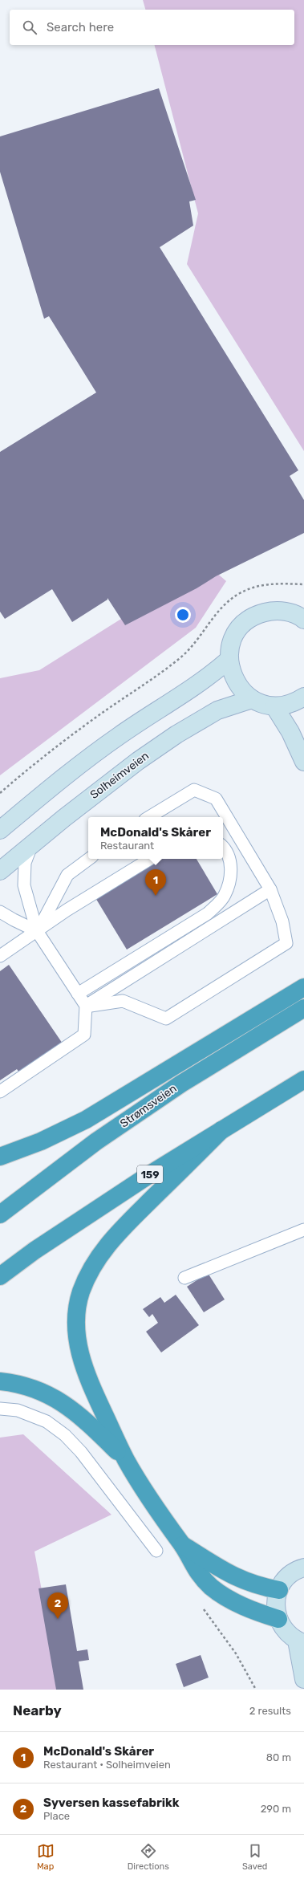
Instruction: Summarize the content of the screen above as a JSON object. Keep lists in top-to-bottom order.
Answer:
{
  "streets": {
    "highway": ["Strømsveien", "159"],
    "main road": ["Solheimveien"]
  },
  "page": {
    "search": "Search here",
    "popup": ["McDonald's Skårer", "Restaurant"],
    "pins": ["1", "2"],
    "heading": ["Nearby", "2 results"],
    "list": [
      {
        "mark": "1",
        "name": "McDonald's Skårer",
        "note": "Restaurant · Solheimveien",
        "value": "80 m"
      },
      {
        "mark": "2",
        "name": "Syversen kassefabrikk",
        "note": "Place",
        "value": "290 m"
      }
    ],
    "nav": ["Map", "Directions", "Saved"]
  }
}
